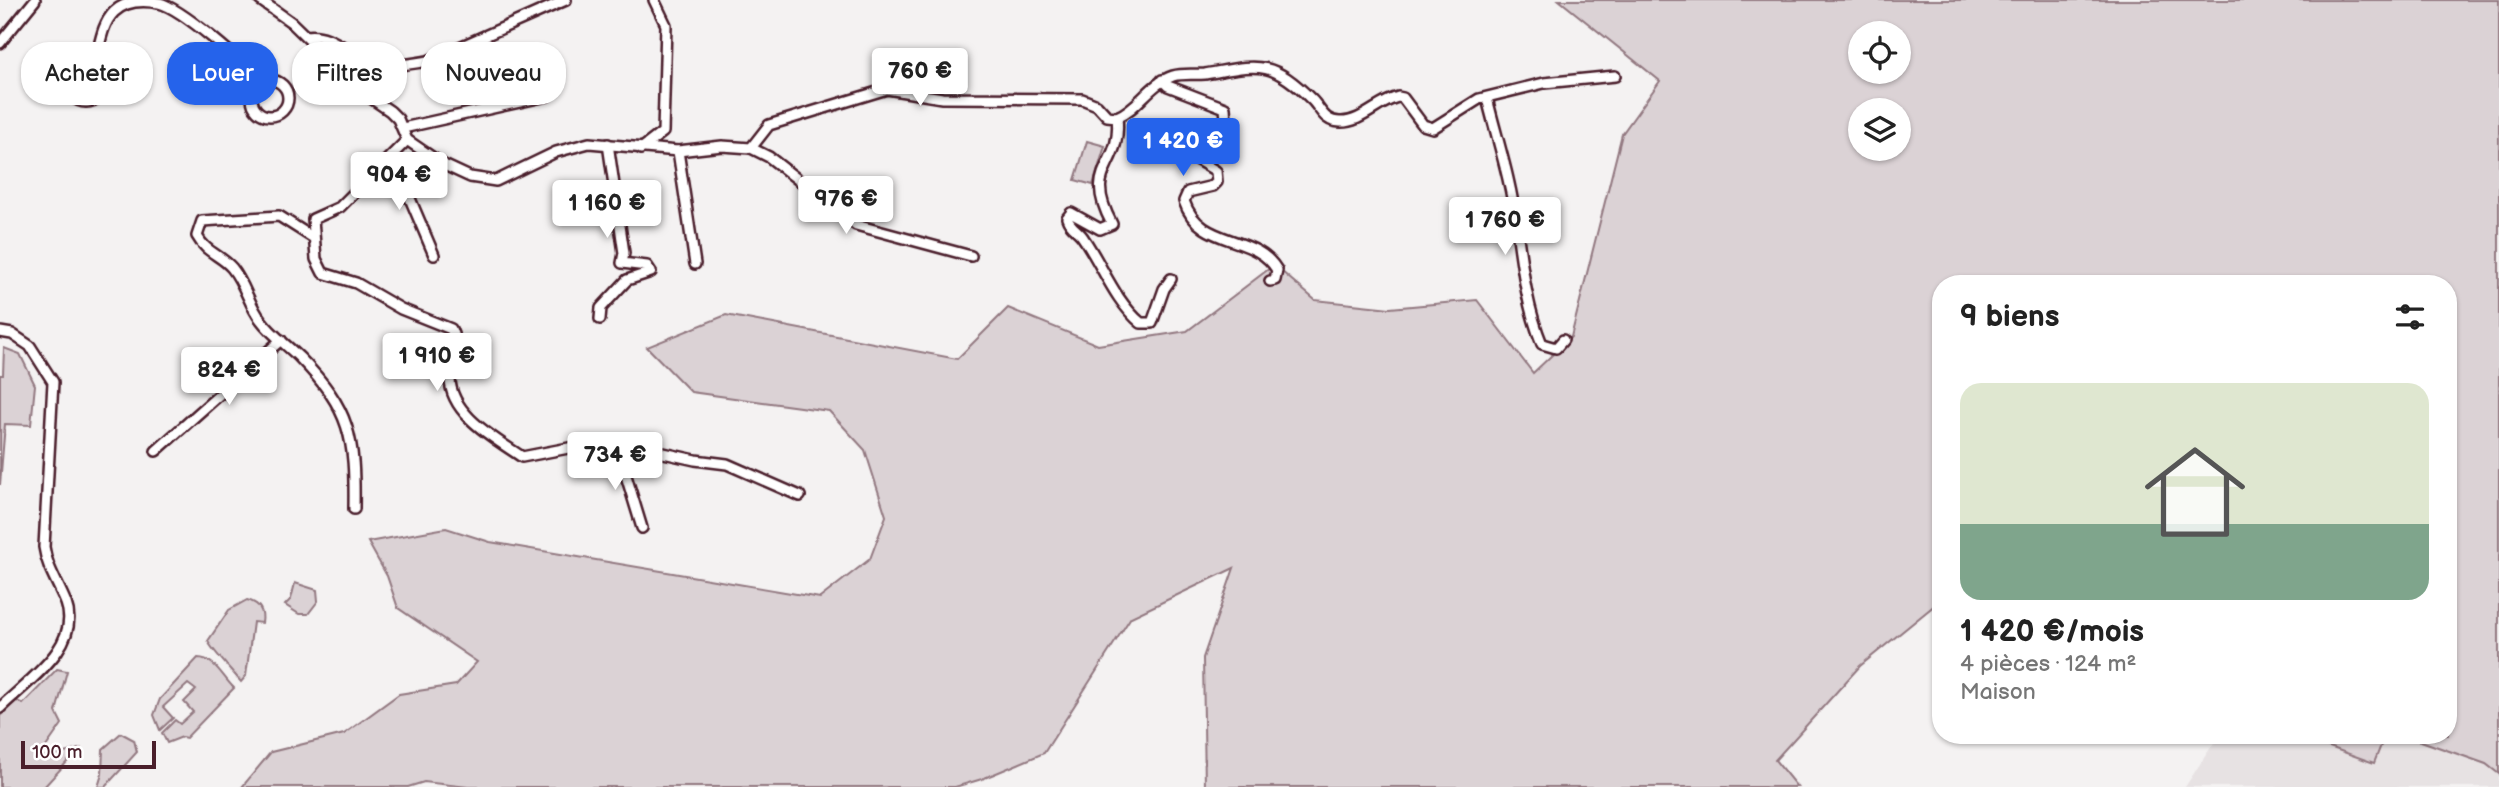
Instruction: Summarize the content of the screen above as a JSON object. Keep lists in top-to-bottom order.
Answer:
{
  "scale_bar": "100 m",
  "page": {
    "chip": [
      "Acheter",
      "Louer",
      "Filtres",
      "Nouveau"
    ],
    "price": [
      "760 €",
      "1 420 €",
      "904 €",
      "976 €",
      "1 160 €",
      "1 760 €",
      "1 910 €",
      "824 €",
      "734 €"
    ],
    "heading": "9 biens",
    "list": [
      {
        "name": "1 420 €/mois",
        "note": "4 pièces · 124 m² · Maison"
      }
    ],
    "scale": "100 m"
  }
}
